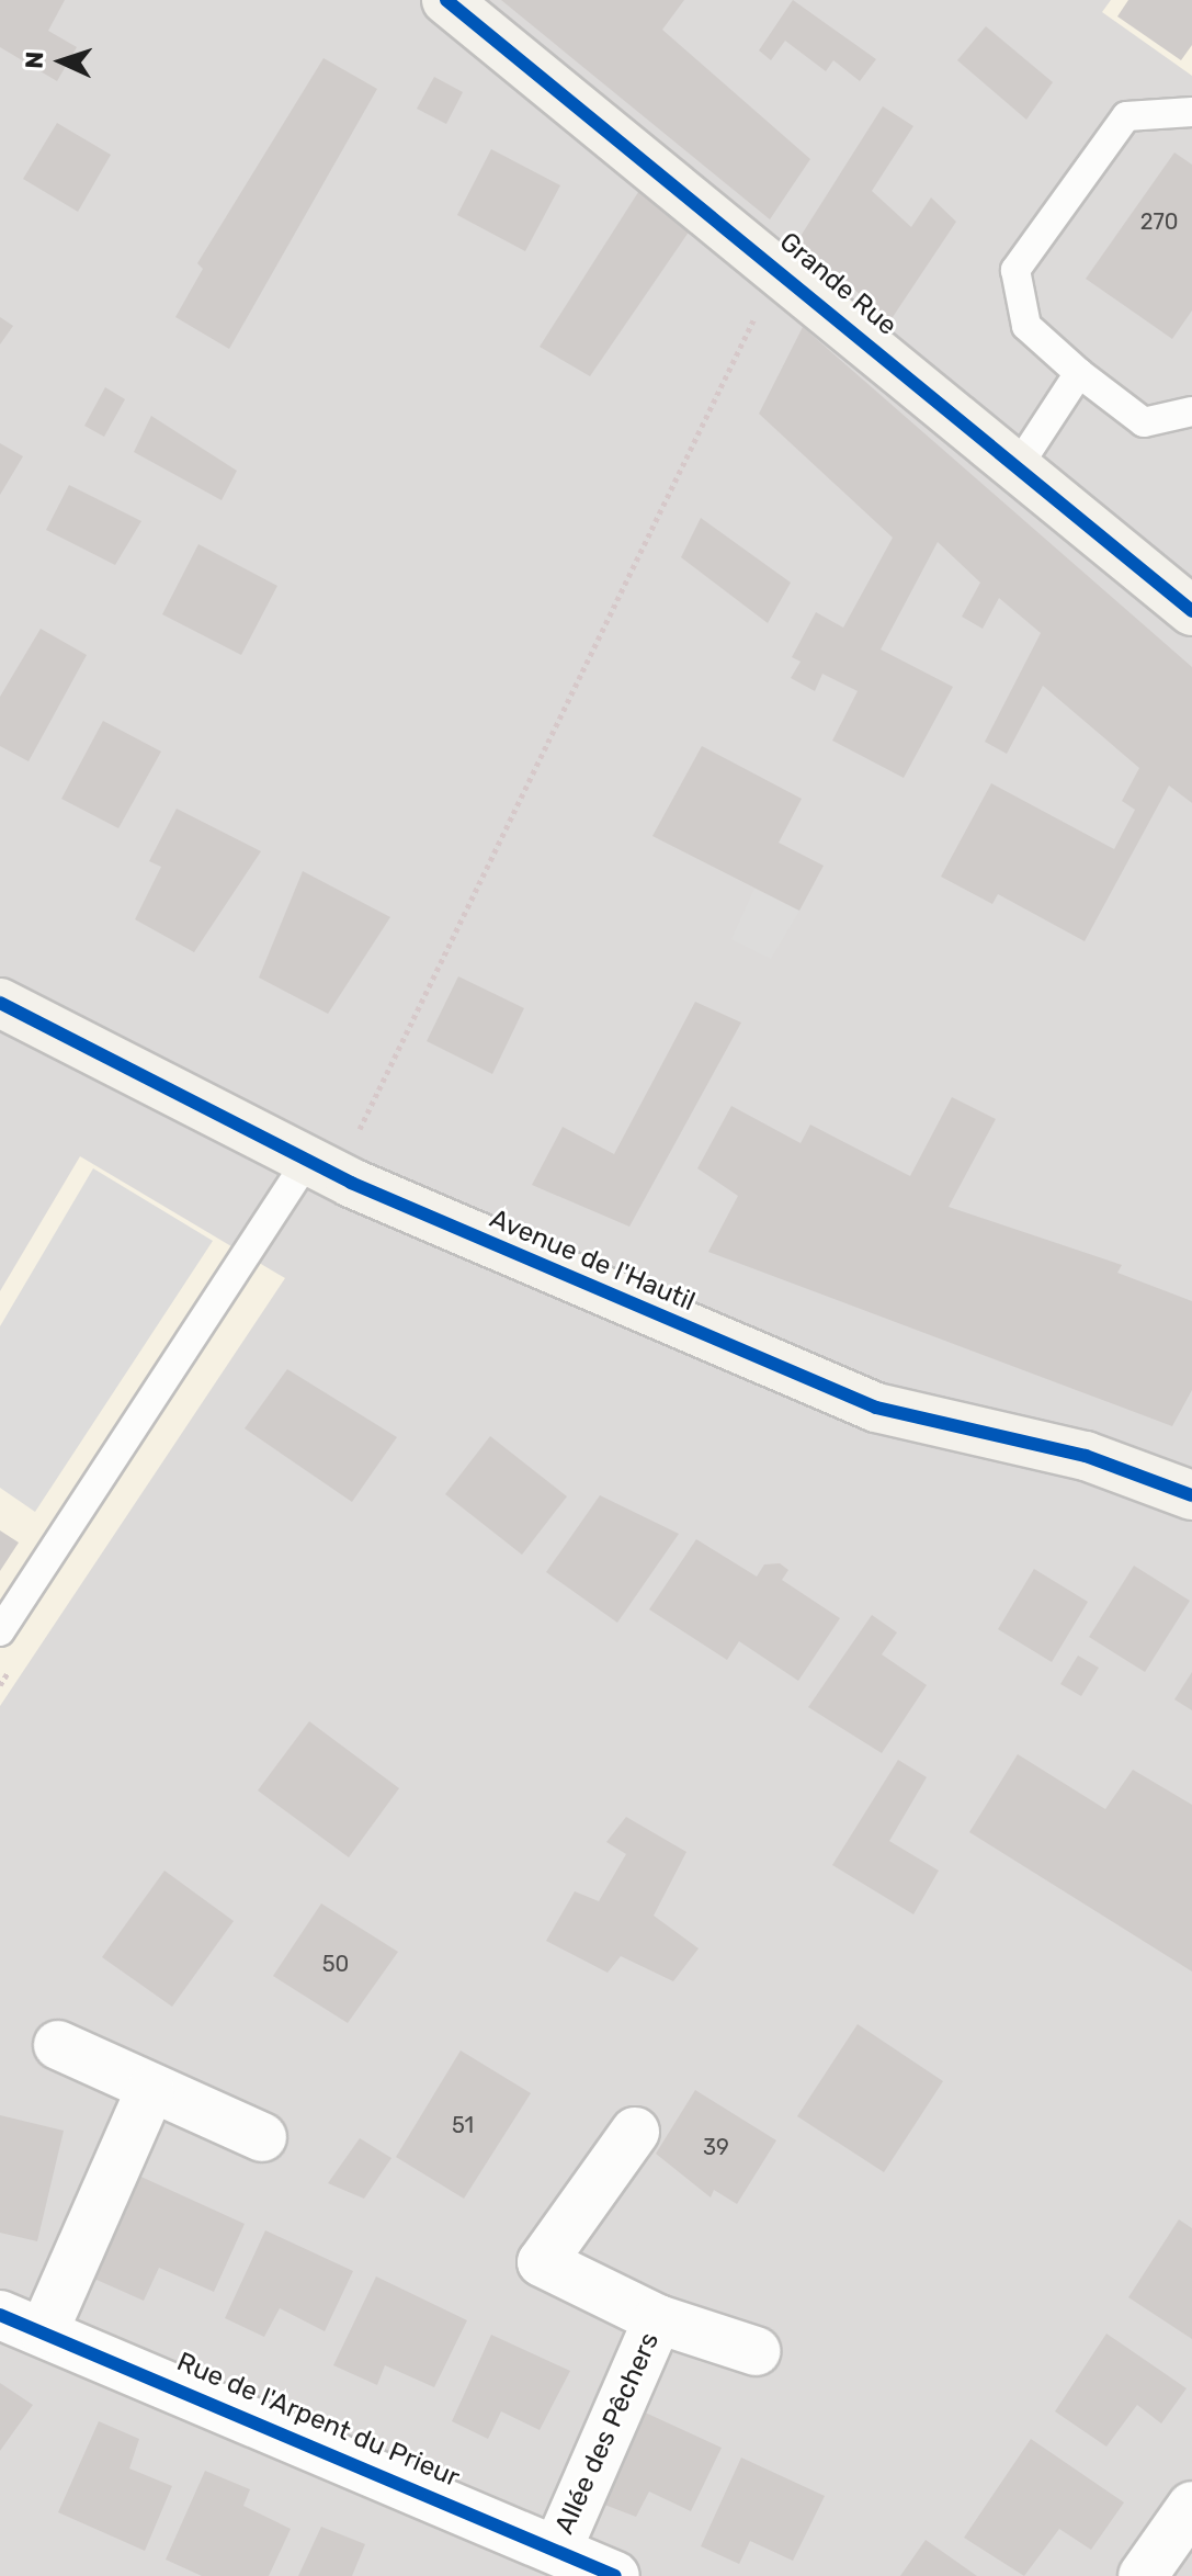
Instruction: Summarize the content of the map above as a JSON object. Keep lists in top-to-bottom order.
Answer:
{
  "streets": {
    "street": [
      "Grande Rue",
      "Avenue de l'Hautil",
      "Rue de l'Arpent du Prieur",
      "Allée des Pêchers"
    ]
  },
  "crossings": [
    ["Rue de l'Arpent du Prieur", "Allée des Pêchers"]
  ],
  "house_numbers": [
    "270",
    "50",
    "51",
    "39"
  ],
  "north": "left"
}
